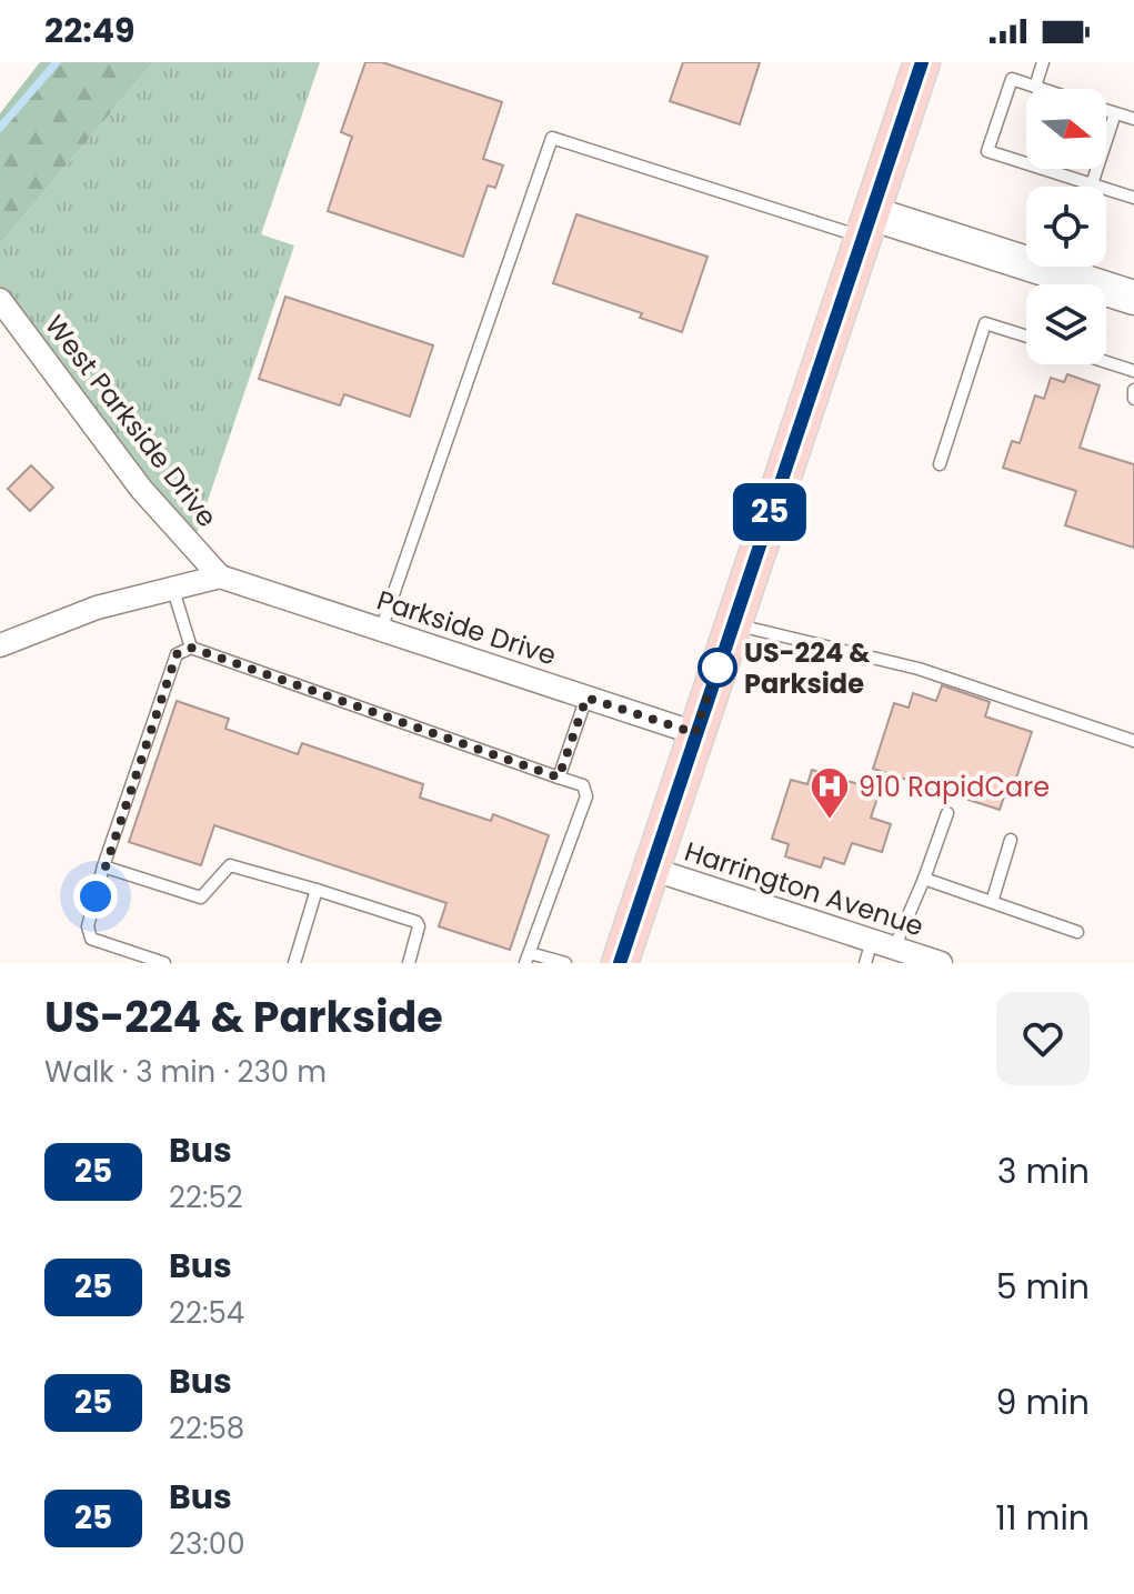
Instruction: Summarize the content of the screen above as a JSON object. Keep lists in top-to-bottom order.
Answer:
{
  "streets": {
    "street": ["West Parkside Drive", "Parkside Drive", "Harrington Avenue"]
  },
  "crossings": [
    ["West Parkside Drive", "Parkside Drive"]
  ],
  "places": {
    "other": ["US-224 & Parkside"],
    "hospital": ["910 RapidCare"]
  },
  "lines": ["bus line 25"],
  "north": "right",
  "page": {
    "status": "22:49",
    "on_map": "25",
    "heading": ["US-224 & Parkside", "Walk · 3 min · 230 m"],
    "list": [
      {
        "mark": "25",
        "name": "Bus",
        "note": "22:52",
        "value": "3 min"
      },
      {
        "mark": "25",
        "name": "Bus",
        "note": "22:54",
        "value": "5 min"
      },
      {
        "mark": "25",
        "name": "Bus",
        "note": "22:58",
        "value": "9 min"
      },
      {
        "mark": "25",
        "name": "Bus",
        "note": "23:00",
        "value": "11 min"
      }
    ]
  }
}
